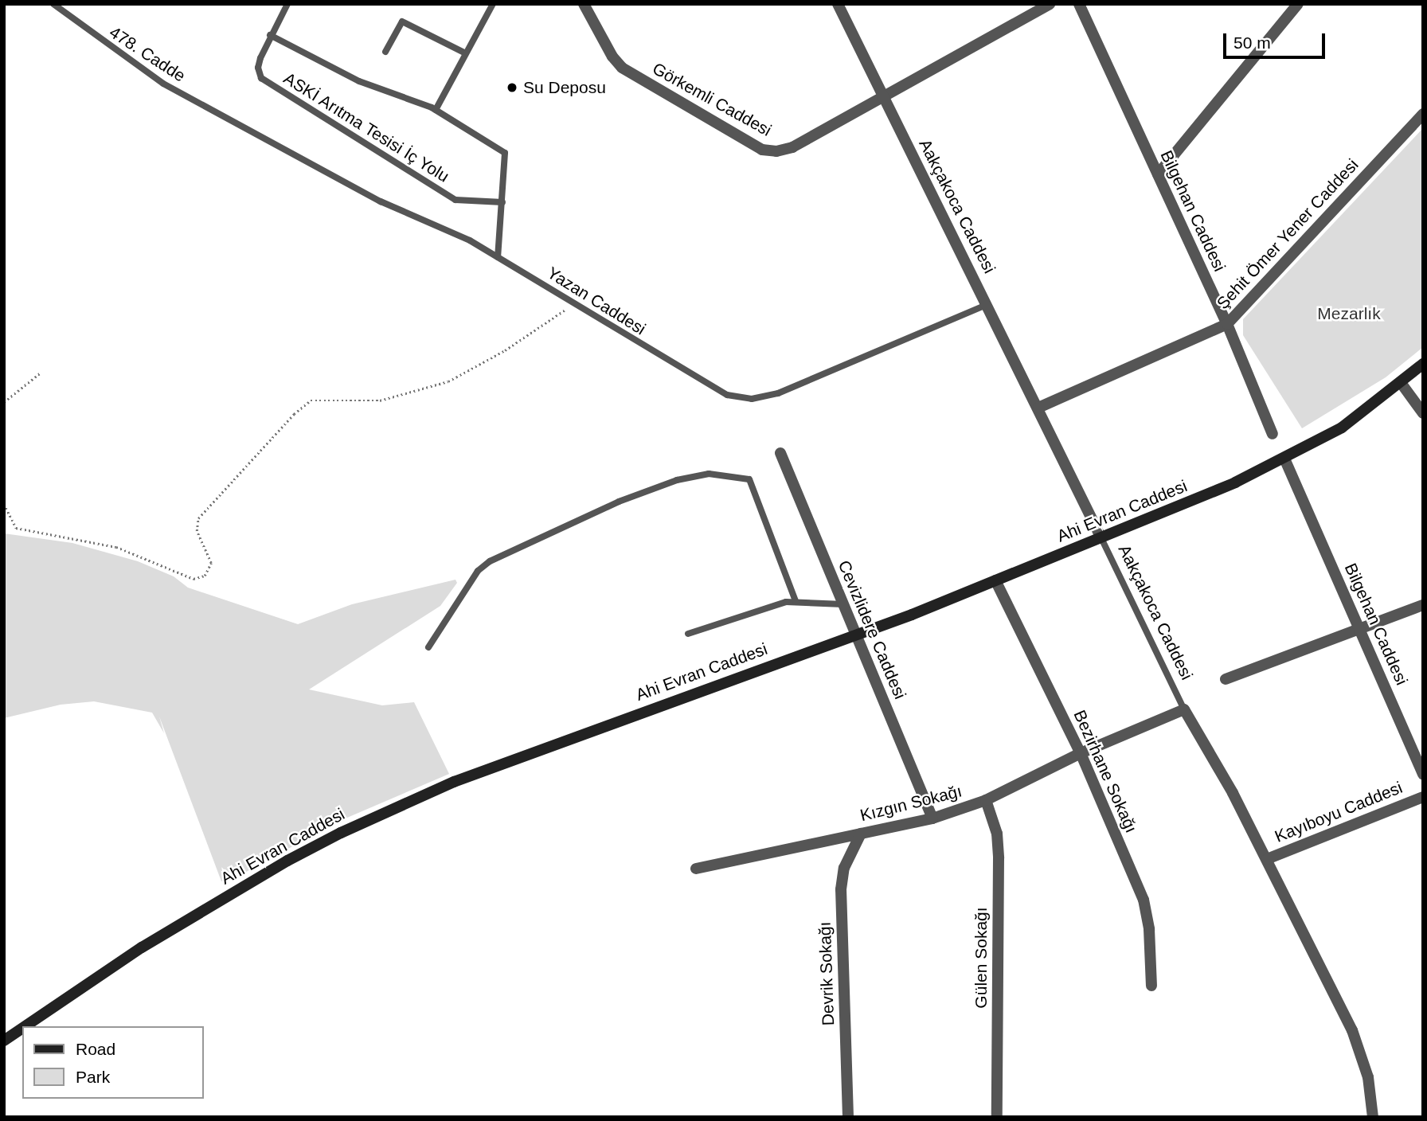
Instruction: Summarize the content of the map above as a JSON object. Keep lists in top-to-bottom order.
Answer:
{
  "streets": {
    "main road": ["Ahi Evran Caddesi"],
    "street": [
      "Görkemli Caddesi",
      "Aakçakoca Caddesi",
      "Bilgehan Caddesi",
      "Şehit Ömer Yener Caddesi",
      "Cevizlidere Caddesi",
      "Bezirhane Sokağı",
      "Kızgın Sokağı",
      "Kayıboyu Caddesi",
      "Gülen Sokağı",
      "Devrik Sokağı"
    ],
    "lane": ["478. Cadde", "ASKİ Arıtma Tesisi İç Yolu", "Yazan Caddesi"]
  },
  "crossings": [
    ["478. Cadde", "Yazan Caddesi"],
    ["Görkemli Caddesi", "Aakçakoca Caddesi"],
    ["ASKİ Arıtma Tesisi İç Yolu", "Yazan Caddesi"],
    ["Aakçakoca Caddesi", "Şehit Ömer Yener Caddesi"],
    ["Aakçakoca Caddesi", "Yazan Caddesi"],
    ["Aakçakoca Caddesi", "Ahi Evran Caddesi"],
    ["Aakçakoca Caddesi", "Kızgın Sokağı"],
    ["Aakçakoca Caddesi", "Kayıboyu Caddesi"],
    ["Bilgehan Caddesi", "Şehit Ömer Yener Caddesi"],
    ["Bilgehan Caddesi", "Ahi Evran Caddesi"],
    ["Ahi Evran Caddesi", "Cevizlidere Caddesi"],
    ["Ahi Evran Caddesi", "Bezirhane Sokağı"],
    ["Cevizlidere Caddesi", "Kızgın Sokağı"],
    ["Bezirhane Sokağı", "Kızgın Sokağı"],
    ["Kızgın Sokağı", "Gülen Sokağı"],
    ["Kızgın Sokağı", "Devrik Sokağı"]
  ],
  "parks": ["Mezarlık"],
  "places": ["Su Deposu"],
  "legend": ["Road", "Park"],
  "scale_bar": "50 m"
}
